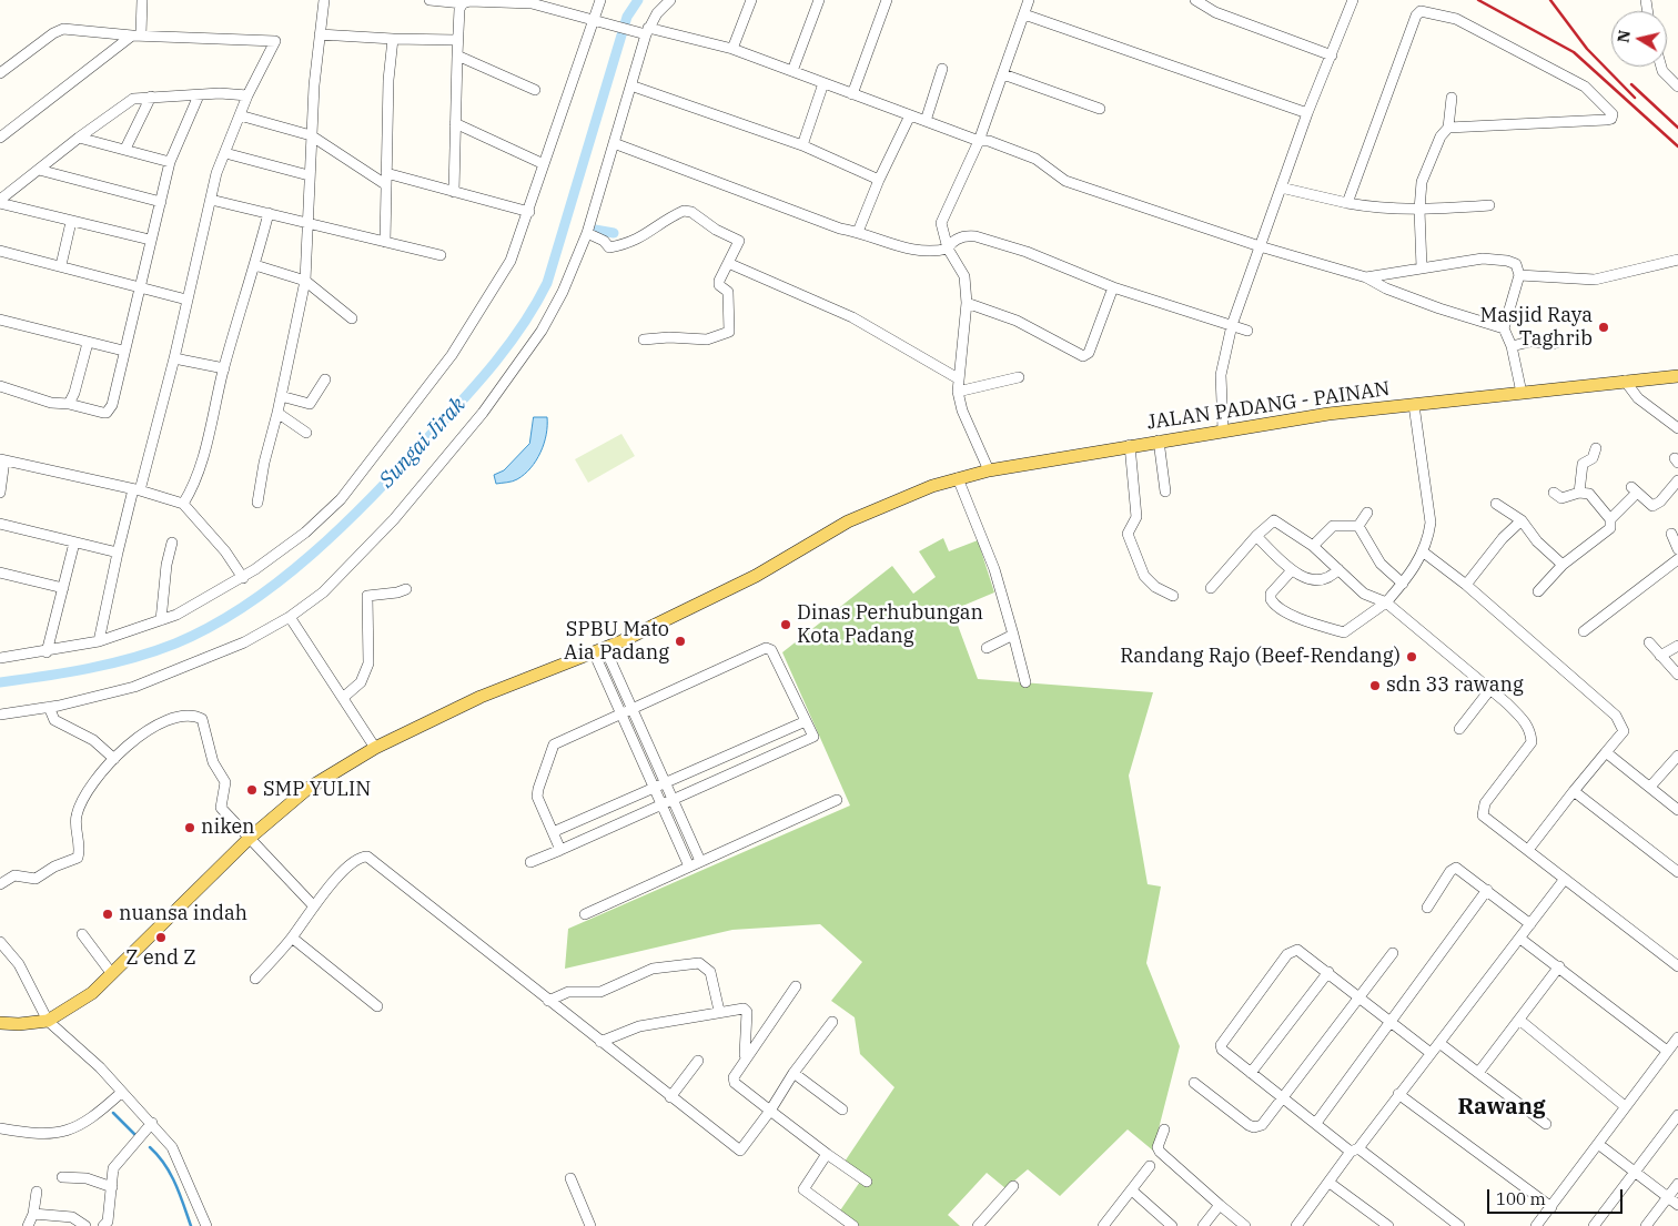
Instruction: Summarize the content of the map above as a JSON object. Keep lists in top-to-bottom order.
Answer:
{
  "streets": {
    "main road": ["JALAN PADANG - PAINAN"]
  },
  "districts": ["Rawang"],
  "water": ["Sungai Jirak"],
  "places": [
    "Masjid Raya Taghrib",
    "Dinas Perhubungan Kota Padang",
    "SPBU Mato Aia Padang",
    "Randang Rajo (Beef-Rendang)",
    "sdn 33 rawang",
    "SMP YULIN",
    "niken",
    "nuansa indah",
    "Z end Z"
  ],
  "scale_bar": "100 m",
  "north": "left"
}
